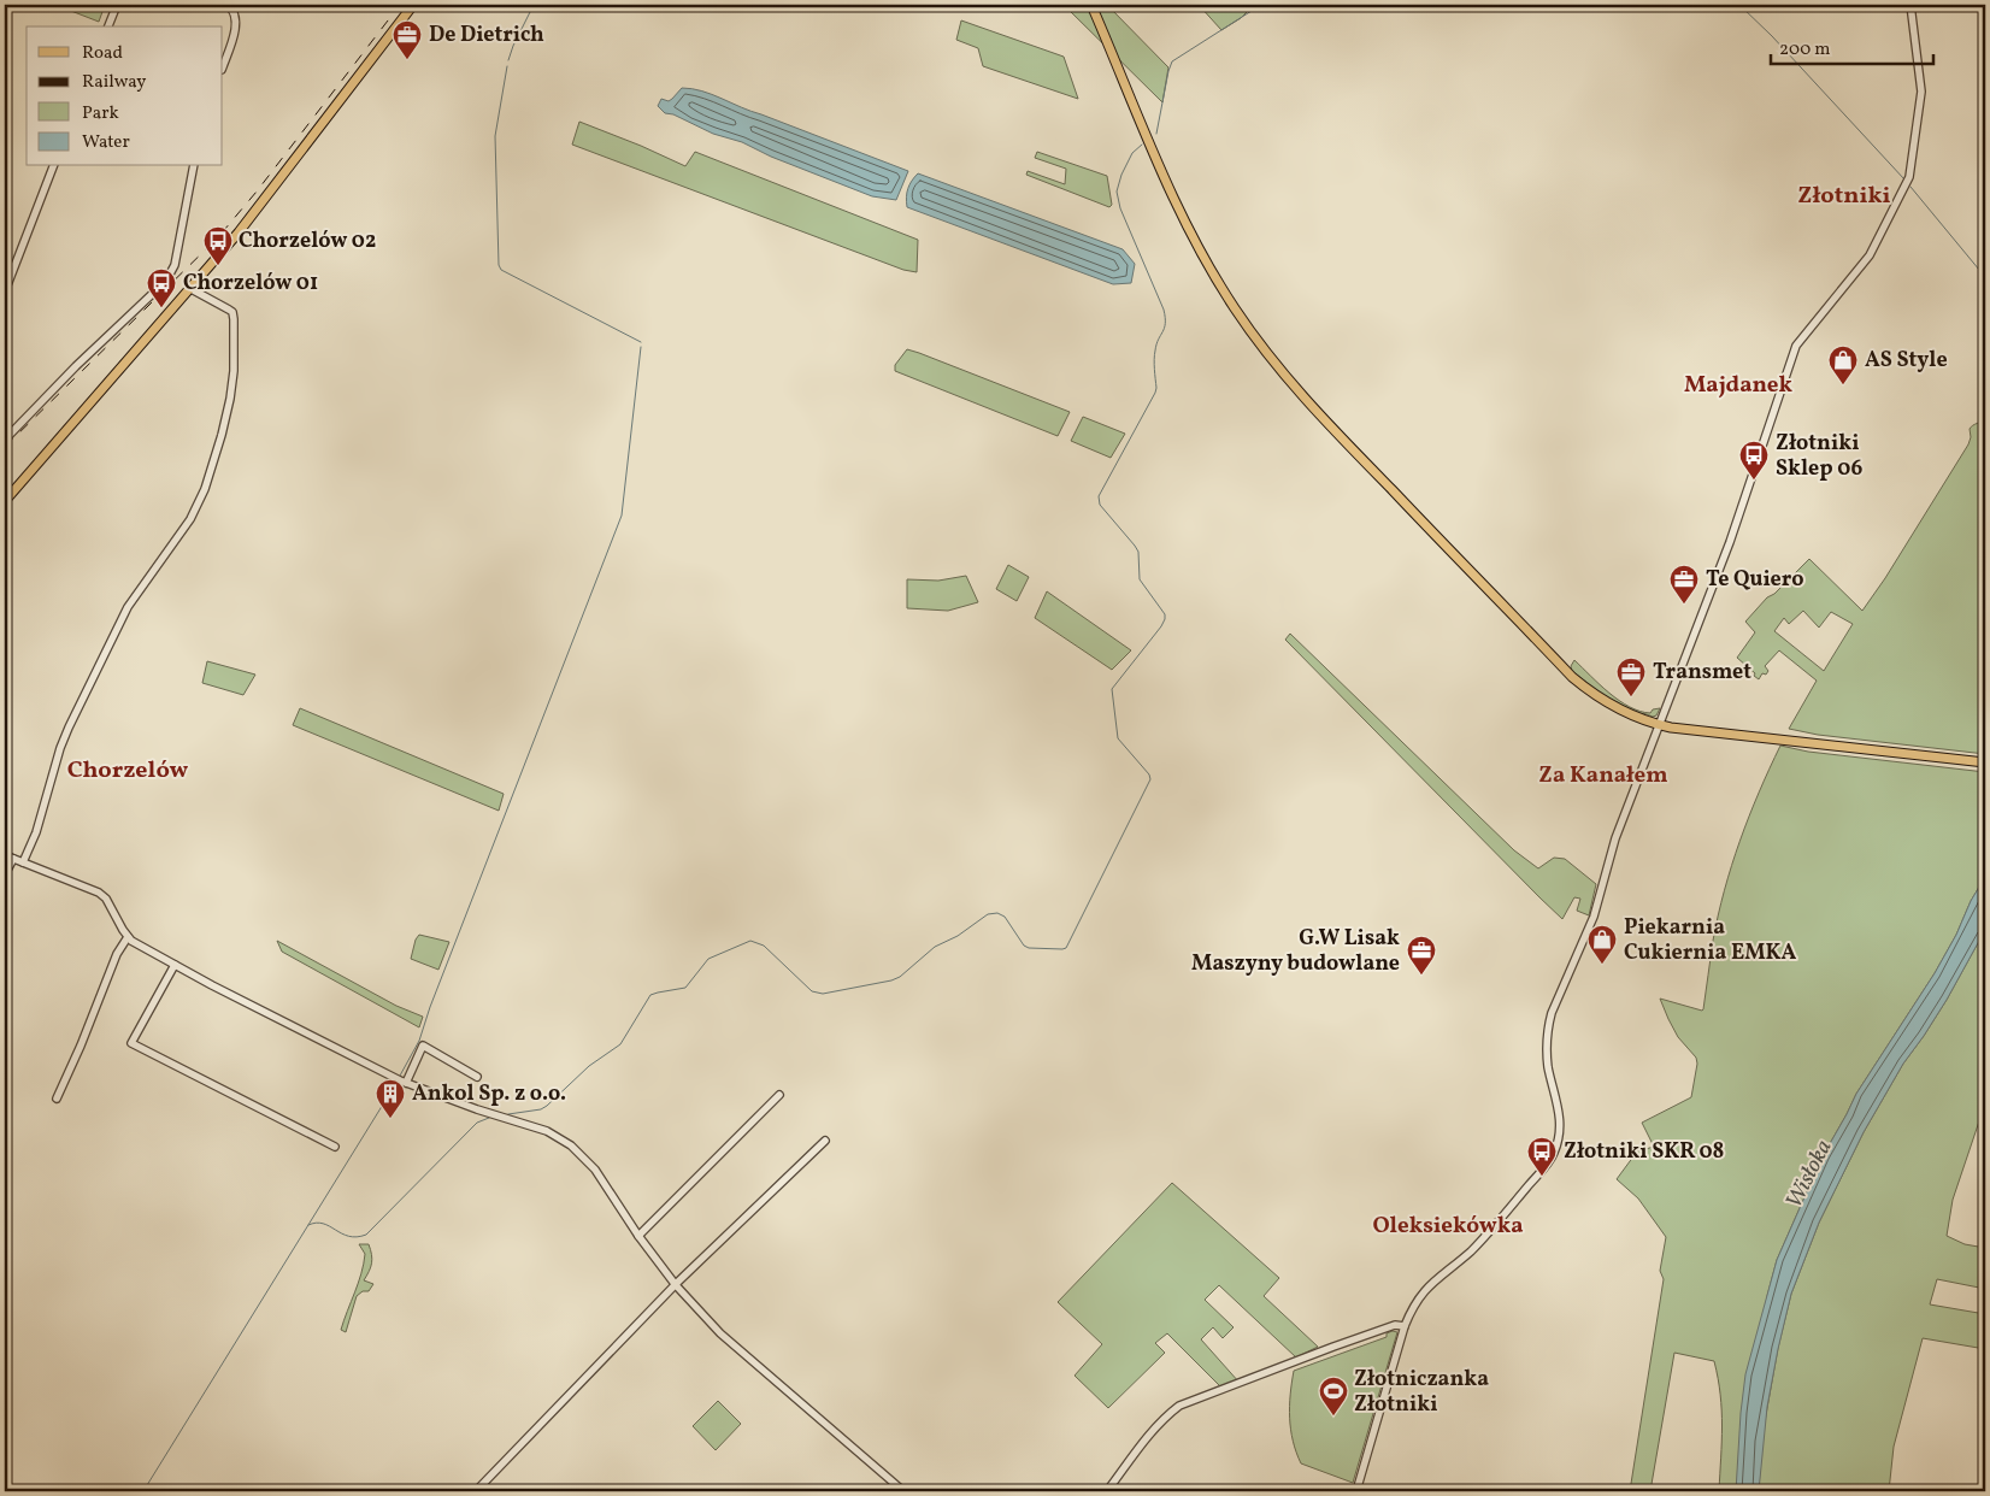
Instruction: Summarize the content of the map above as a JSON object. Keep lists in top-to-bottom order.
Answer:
{
  "districts": [
    "Złotniki",
    "Majdanek",
    "Chorzelów",
    "Za Kanałem",
    "Oleksiekówka"
  ],
  "water": ["Wisłoka"],
  "places": {
    "office": [
      "De Dietrich",
      "Te Quiero",
      "Transmet",
      "G.W Lisak Maszyny budowlane"
    ],
    "bus stop": [
      "Chorzelów 02",
      "Chorzelów 01",
      "Złotniki Sklep 06",
      "Złotniki SKR 08"
    ],
    "shop": ["AS Style", "Piekarnia Cukiernia EMKA"],
    "building": ["Ankol Sp. z o.o."],
    "sports": ["Złotniczanka Złotniki"]
  },
  "legend": [
    "Road",
    "Railway",
    "Park",
    "Water"
  ],
  "scale_bar": "200 m"
}
